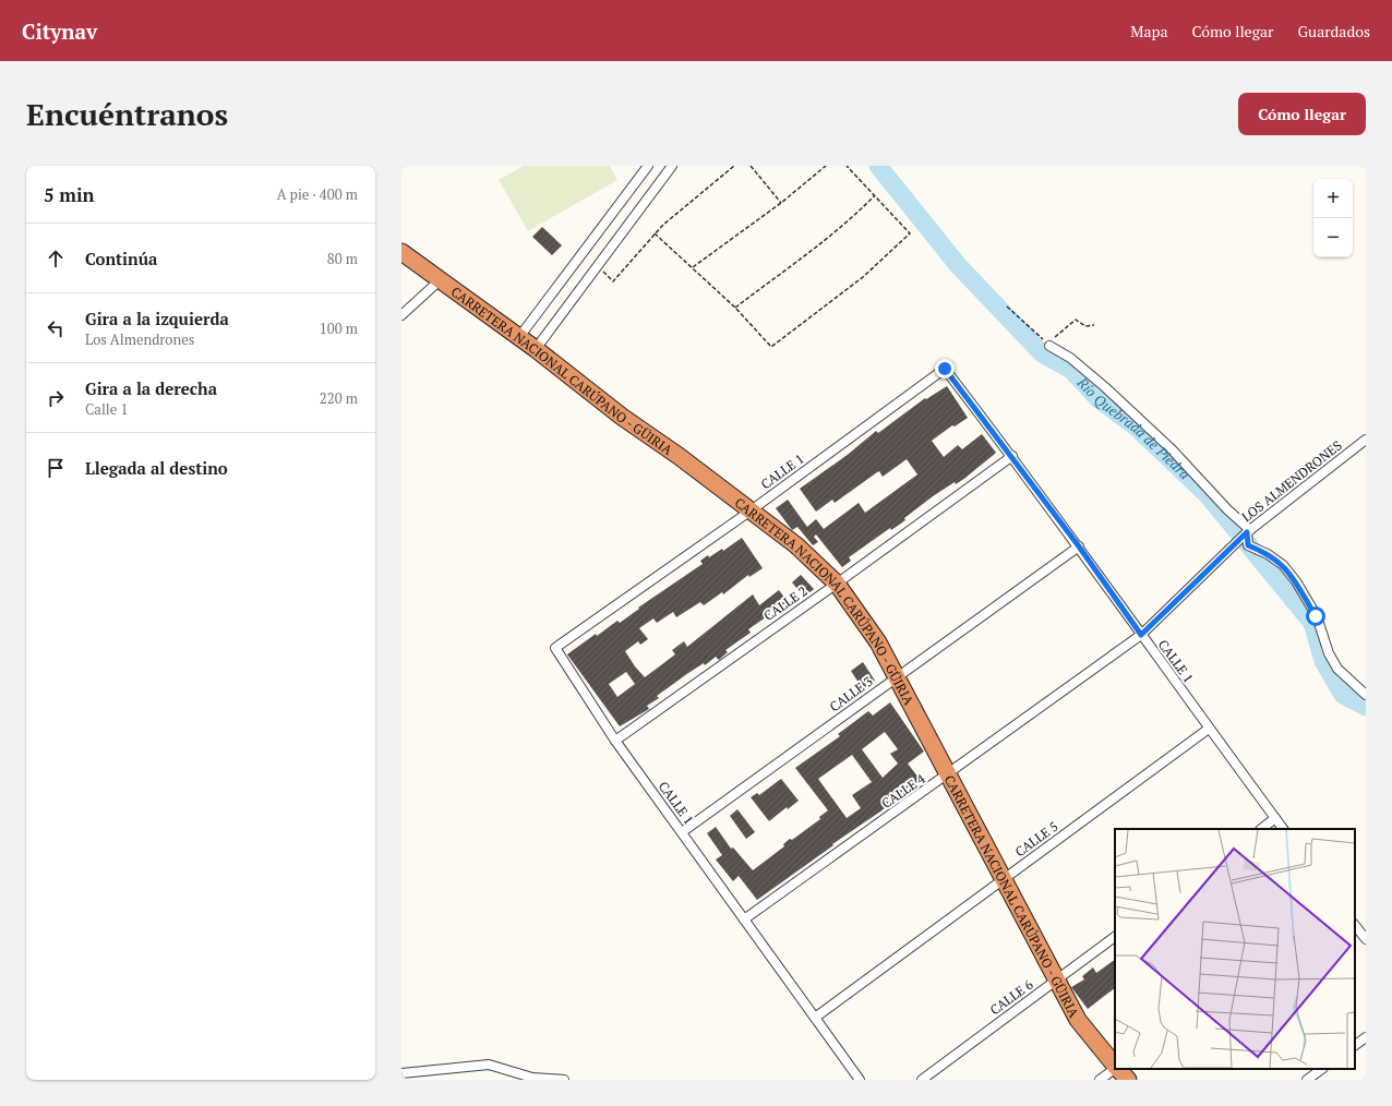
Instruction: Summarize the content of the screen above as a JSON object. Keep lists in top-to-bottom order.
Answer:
{
  "streets": {
    "highway": ["CARRETERA NACIONAL CARÚPANO - GÜIRIA"],
    "street": [
      "CALLE 1",
      "LOS ALMENDRONES",
      "CALLE 2",
      "CALLE 3",
      "CALLE 4",
      "CALLE 5",
      "CALLE 6"
    ]
  },
  "crossings": [
    ["CARRETERA NACIONAL CARÚPANO - GÜIRIA", "CALLE 1"],
    ["CARRETERA NACIONAL CARÚPANO - GÜIRIA", "CALLE 2"],
    ["CARRETERA NACIONAL CARÚPANO - GÜIRIA", "CALLE 3"],
    ["CARRETERA NACIONAL CARÚPANO - GÜIRIA", "CALLE 4"],
    ["CARRETERA NACIONAL CARÚPANO - GÜIRIA", "CALLE 5"],
    ["CARRETERA NACIONAL CARÚPANO - GÜIRIA", "CALLE 6"],
    ["CALLE 1", "LOS ALMENDRONES"],
    ["CALLE 1", "CALLE 2"],
    ["CALLE 1", "CALLE 3"],
    ["CALLE 1", "CALLE 4"],
    ["CALLE 1", "CALLE 5"],
    ["LOS ALMENDRONES", "CALLE 4"]
  ],
  "water": ["Río Quebrada de Piedra"],
  "page": {
    "header": "Citynav",
    "nav": ["Mapa", "Cómo llegar", "Guardados"],
    "buttons": "Cómo llegar",
    "title": "Encuéntranos",
    "heading": ["5 min", "A pie · 400 m"],
    "map_buttons": ["+", "−"],
    "list": [
      ["Continúa", "80 m"],
      ["Gira a la izquierda", "Los Almendrones", "100 m"],
      ["Gira a la derecha", "Calle 1", "220 m"],
      "Llegada al destino"
    ]
  }
}
